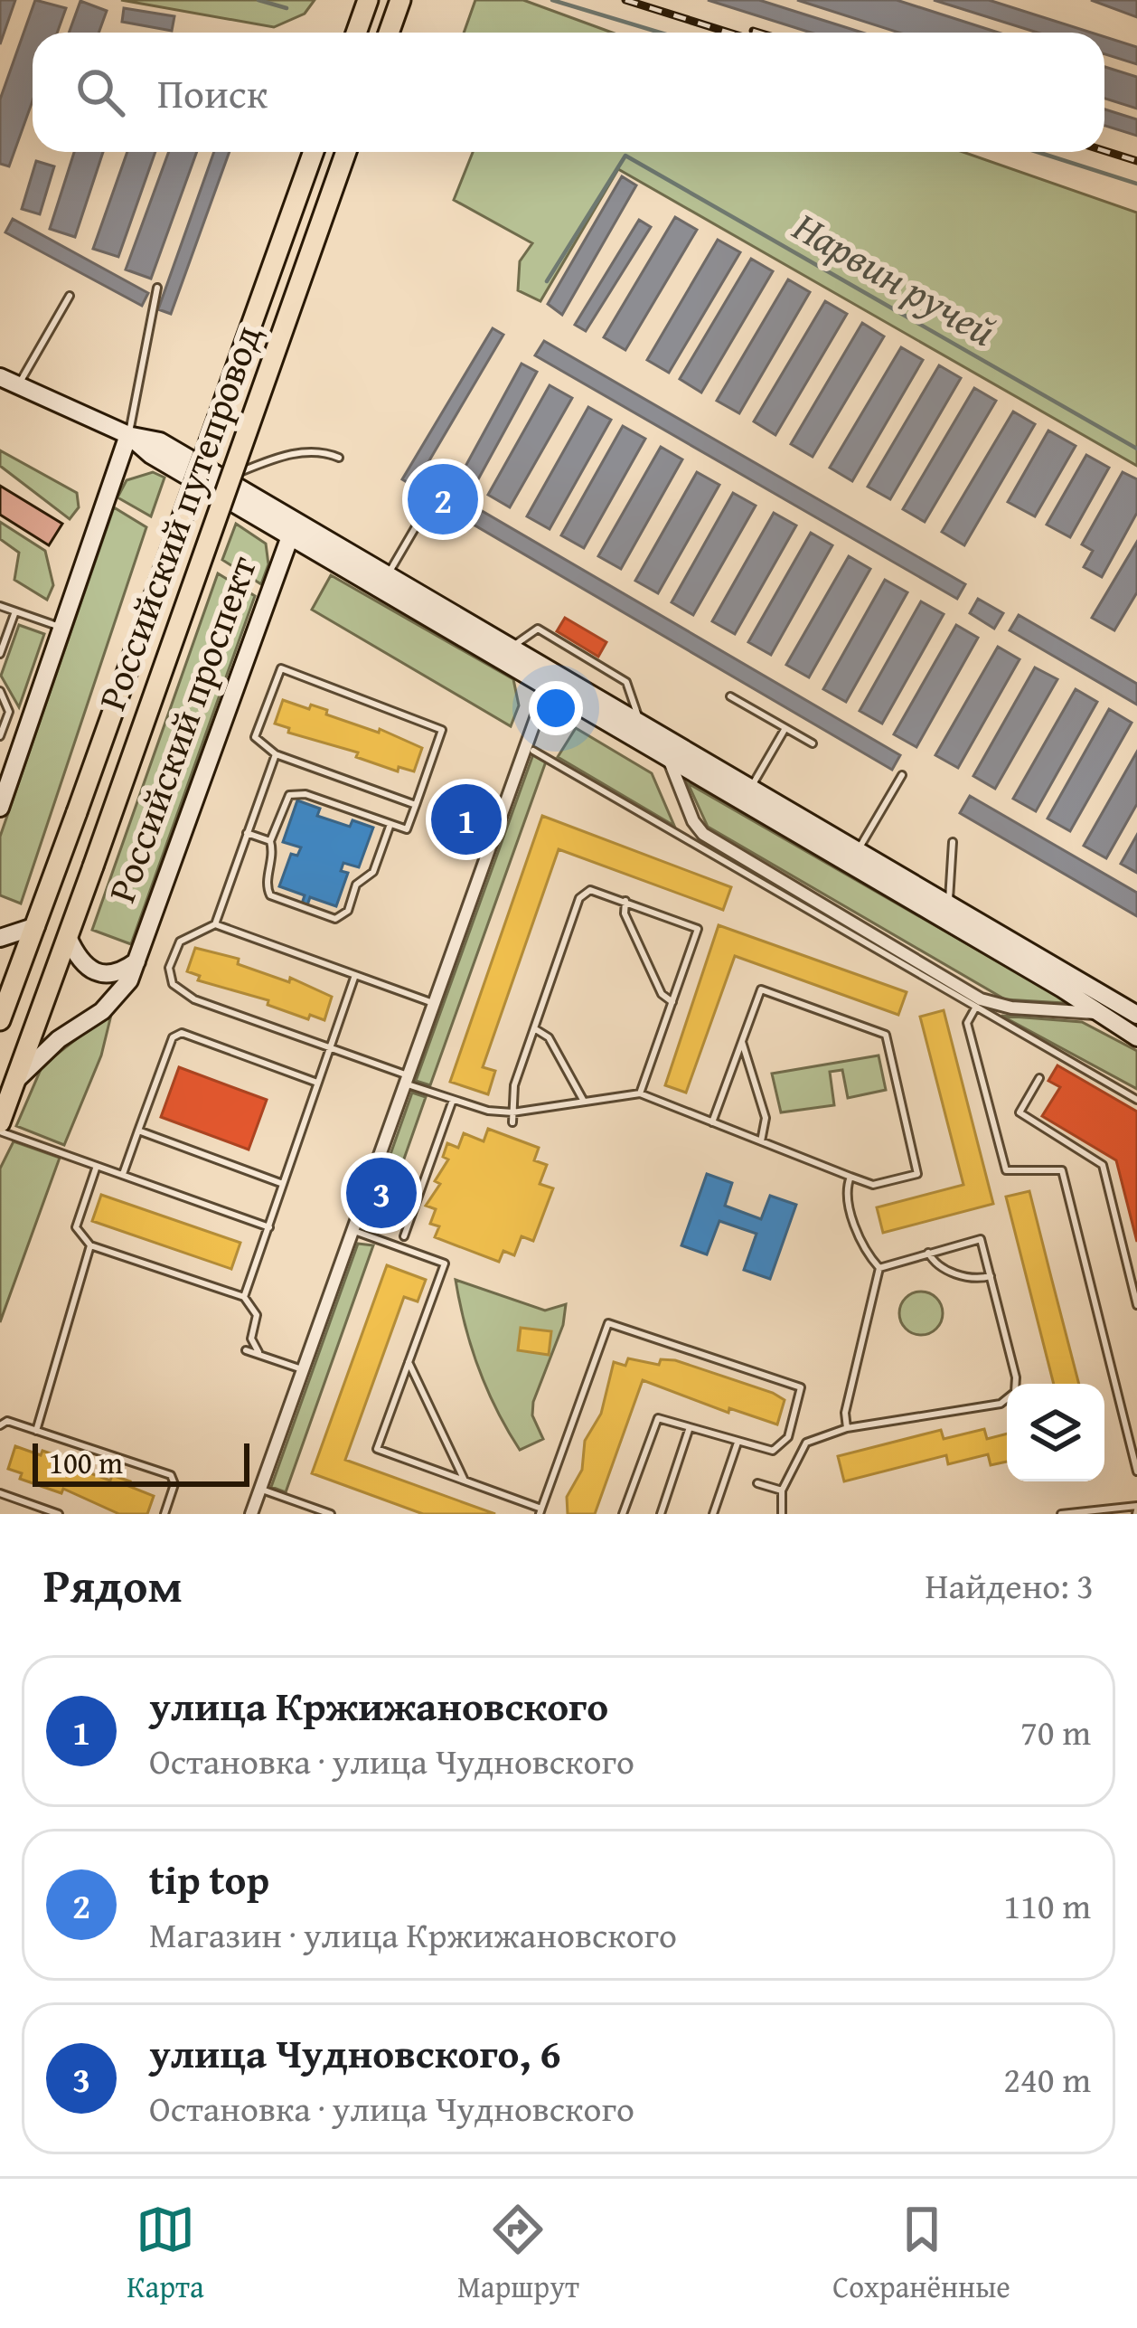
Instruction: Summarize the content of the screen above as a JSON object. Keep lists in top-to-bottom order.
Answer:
{
  "streets": {
    "main road": ["Российский путепровод", "Российский проспект"]
  },
  "crossings": [
    ["Российский путепровод", "Российский проспект"]
  ],
  "water": ["Нарвин ручей"],
  "scale_bar": "100 m",
  "page": {
    "search": "Поиск",
    "pins": ["2", "1", "3"],
    "scale": "100 m",
    "heading": ["Рядом", "Найдено: 3"],
    "list": [
      {
        "mark": "1",
        "name": "улица Кржижановского",
        "note": "Остановка · улица Чудновского",
        "value": "70 m"
      },
      {
        "mark": "2",
        "name": "tip top",
        "note": "Магазин · улица Кржижановского",
        "value": "110 m"
      },
      {
        "mark": "3",
        "name": "улица Чудновского, 6",
        "note": "Остановка · улица Чудновского",
        "value": "240 m"
      }
    ],
    "nav": ["Карта", "Маршрут", "Сохранённые"]
  }
}
